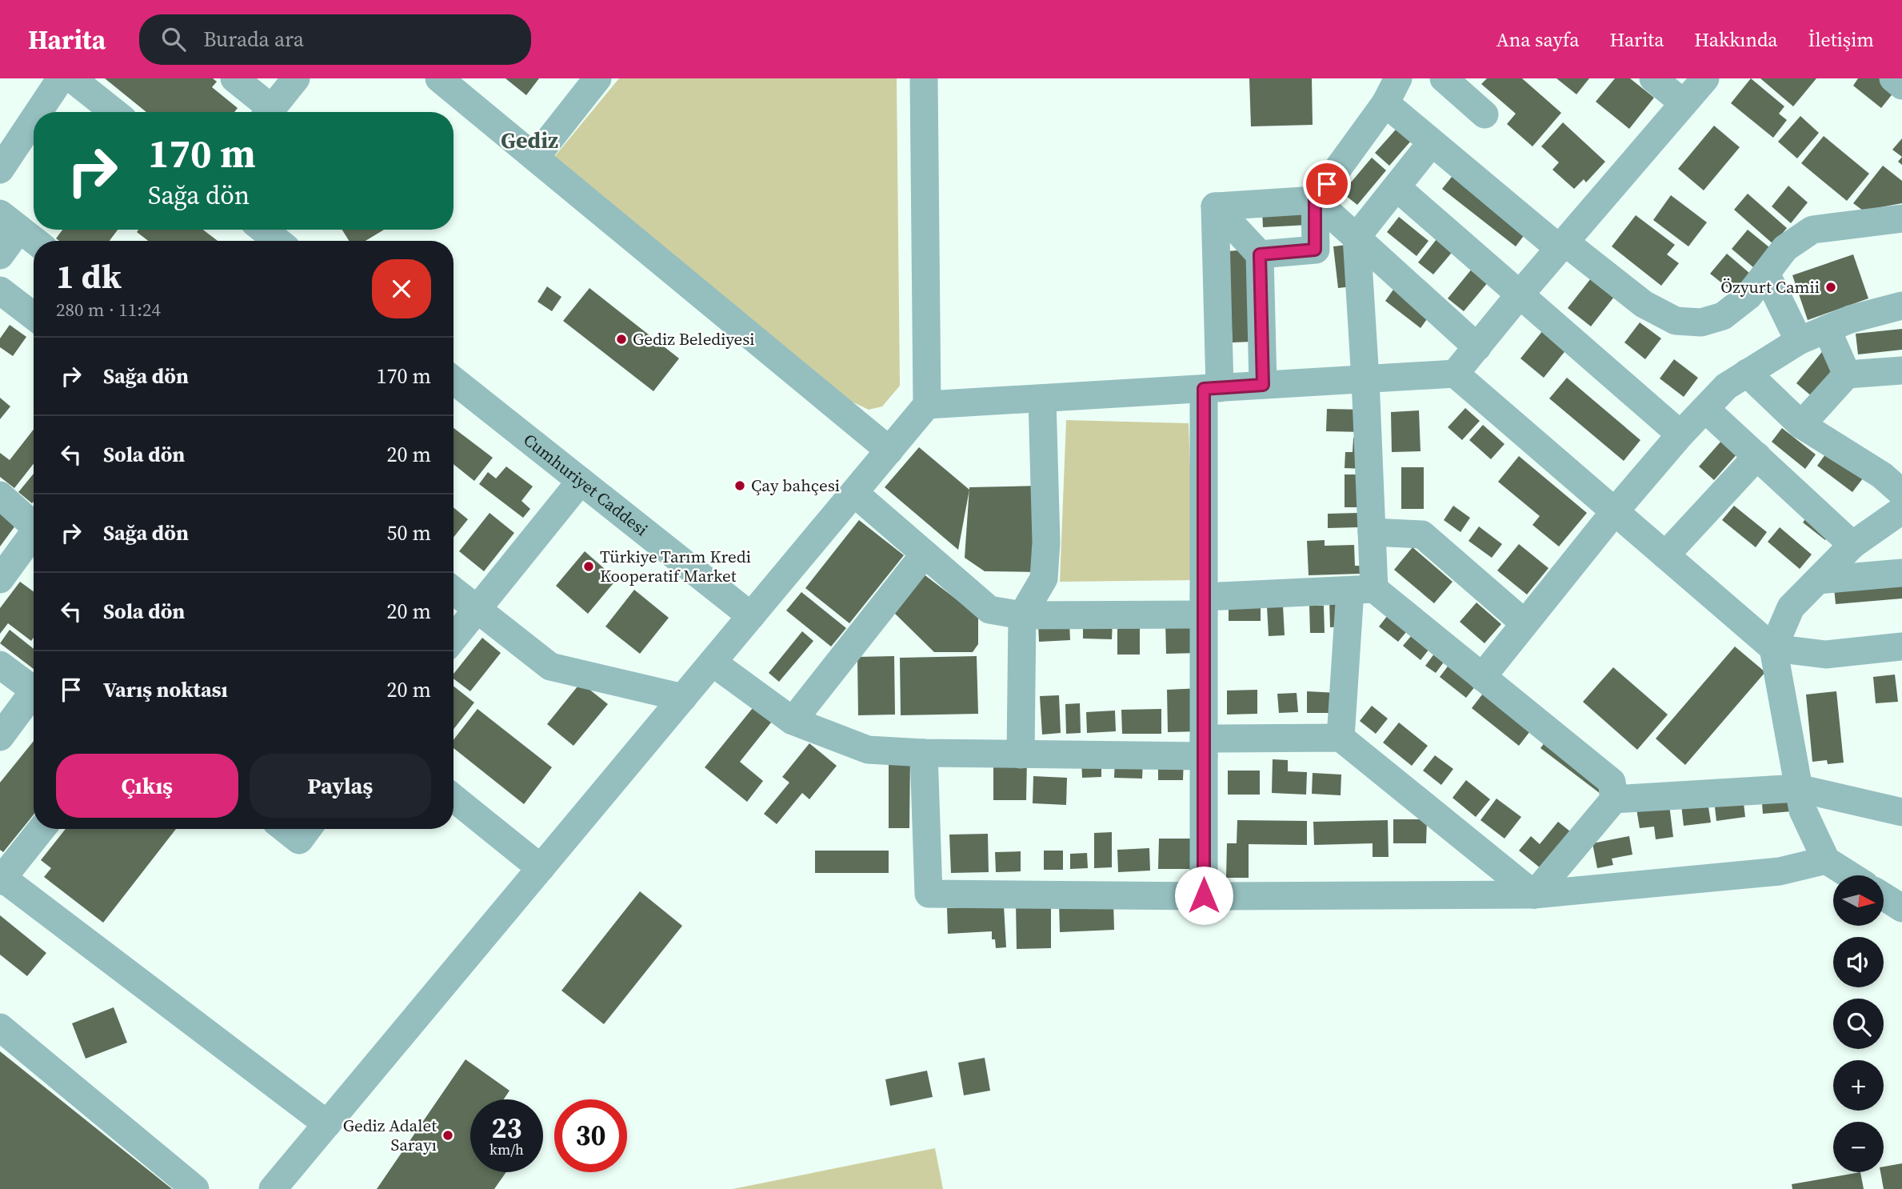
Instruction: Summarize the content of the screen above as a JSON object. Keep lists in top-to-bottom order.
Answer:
{
  "streets": {
    "street": ["Cumhuriyet Caddesi"]
  },
  "districts": ["Gediz"],
  "places": [
    "Özyurt Camii",
    "Gediz Belediyesi",
    "Çay bahçesi",
    "Türkiye Tarım Kredi Kooperatif Market",
    "Gediz Adalet Sarayı"
  ],
  "north": "right",
  "page": {
    "header": "Harita",
    "search": "Burada ara",
    "nav": [
      "Ana sayfa",
      "Harita",
      "Hakkında",
      "İletişim"
    ],
    "turn": ["170 m", "Sağa dön"],
    "heading": ["1 dk", "280 m · 11:24"],
    "list": [
      {
        "name": "Sağa dön",
        "value": "170 m"
      },
      {
        "name": "Sola dön",
        "value": "20 m"
      },
      {
        "name": "Sağa dön",
        "value": "50 m"
      },
      {
        "name": "Sola dön",
        "value": "20 m"
      },
      {
        "name": "Varış noktası",
        "value": "20 m"
      }
    ],
    "buttons": ["Çıkış", "Paylaş"],
    "map_buttons": ["+", "−"],
    "speed": "23 km/h",
    "limit": "30"
  }
}
